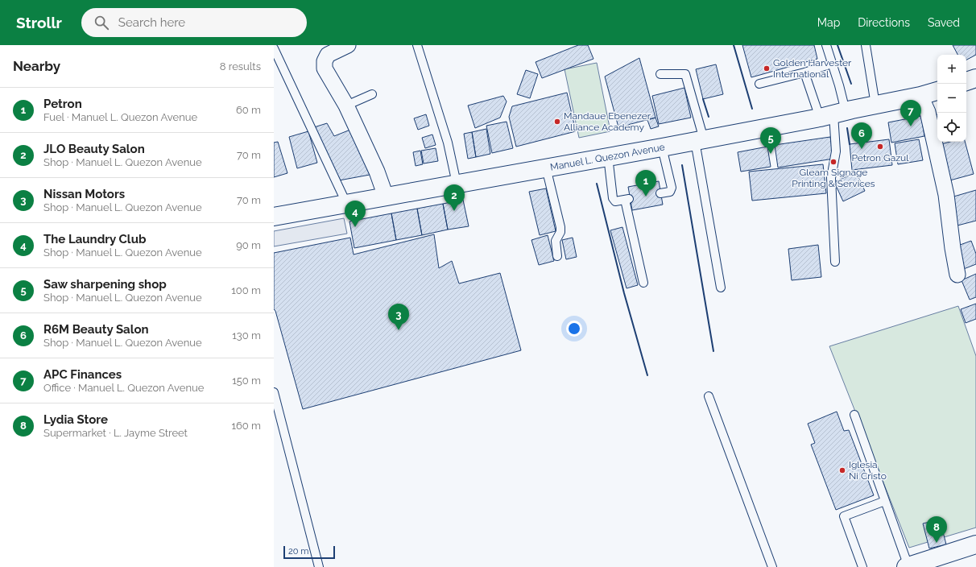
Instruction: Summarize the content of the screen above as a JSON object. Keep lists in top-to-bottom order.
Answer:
{
  "streets": {
    "main road": ["Manuel L. Quezon Avenue"]
  },
  "places": [
    "Golden Harvester International",
    "Mandaue Ebenezer Alliance Academy",
    "Petron Gazul",
    "Gleam Signage Printing & Services",
    "Iglesia Ni Cristo"
  ],
  "scale_bar": "20 m",
  "page": {
    "header": "Strollr",
    "search": "Search here",
    "nav": ["Map", "Directions", "Saved"],
    "heading": ["Nearby", "8 results"],
    "map_buttons": ["+", "−"],
    "list": [
      {
        "mark": "1",
        "name": "Petron",
        "note": "Fuel · Manuel L. Quezon Avenue",
        "value": "60 m"
      },
      {
        "mark": "2",
        "name": "JLO Beauty Salon",
        "note": "Shop · Manuel L. Quezon Avenue",
        "value": "70 m"
      },
      {
        "mark": "3",
        "name": "Nissan Motors",
        "note": "Shop · Manuel L. Quezon Avenue",
        "value": "70 m"
      },
      {
        "mark": "4",
        "name": "The Laundry Club",
        "note": "Shop · Manuel L. Quezon Avenue",
        "value": "90 m"
      },
      {
        "mark": "5",
        "name": "Saw sharpening shop",
        "note": "Shop · Manuel L. Quezon Avenue",
        "value": "100 m"
      },
      {
        "mark": "6",
        "name": "R6M Beauty Salon",
        "note": "Shop · Manuel L. Quezon Avenue",
        "value": "130 m"
      },
      {
        "mark": "7",
        "name": "APC Finances",
        "note": "Office · Manuel L. Quezon Avenue",
        "value": "150 m"
      },
      {
        "mark": "8",
        "name": "Lydia Store",
        "note": "Supermarket · L. Jayme Street",
        "value": "160 m"
      }
    ],
    "pins": [
      "7",
      "6",
      "5",
      "1",
      "2",
      "4",
      "3",
      "8"
    ],
    "scale": "20 m"
  }
}
